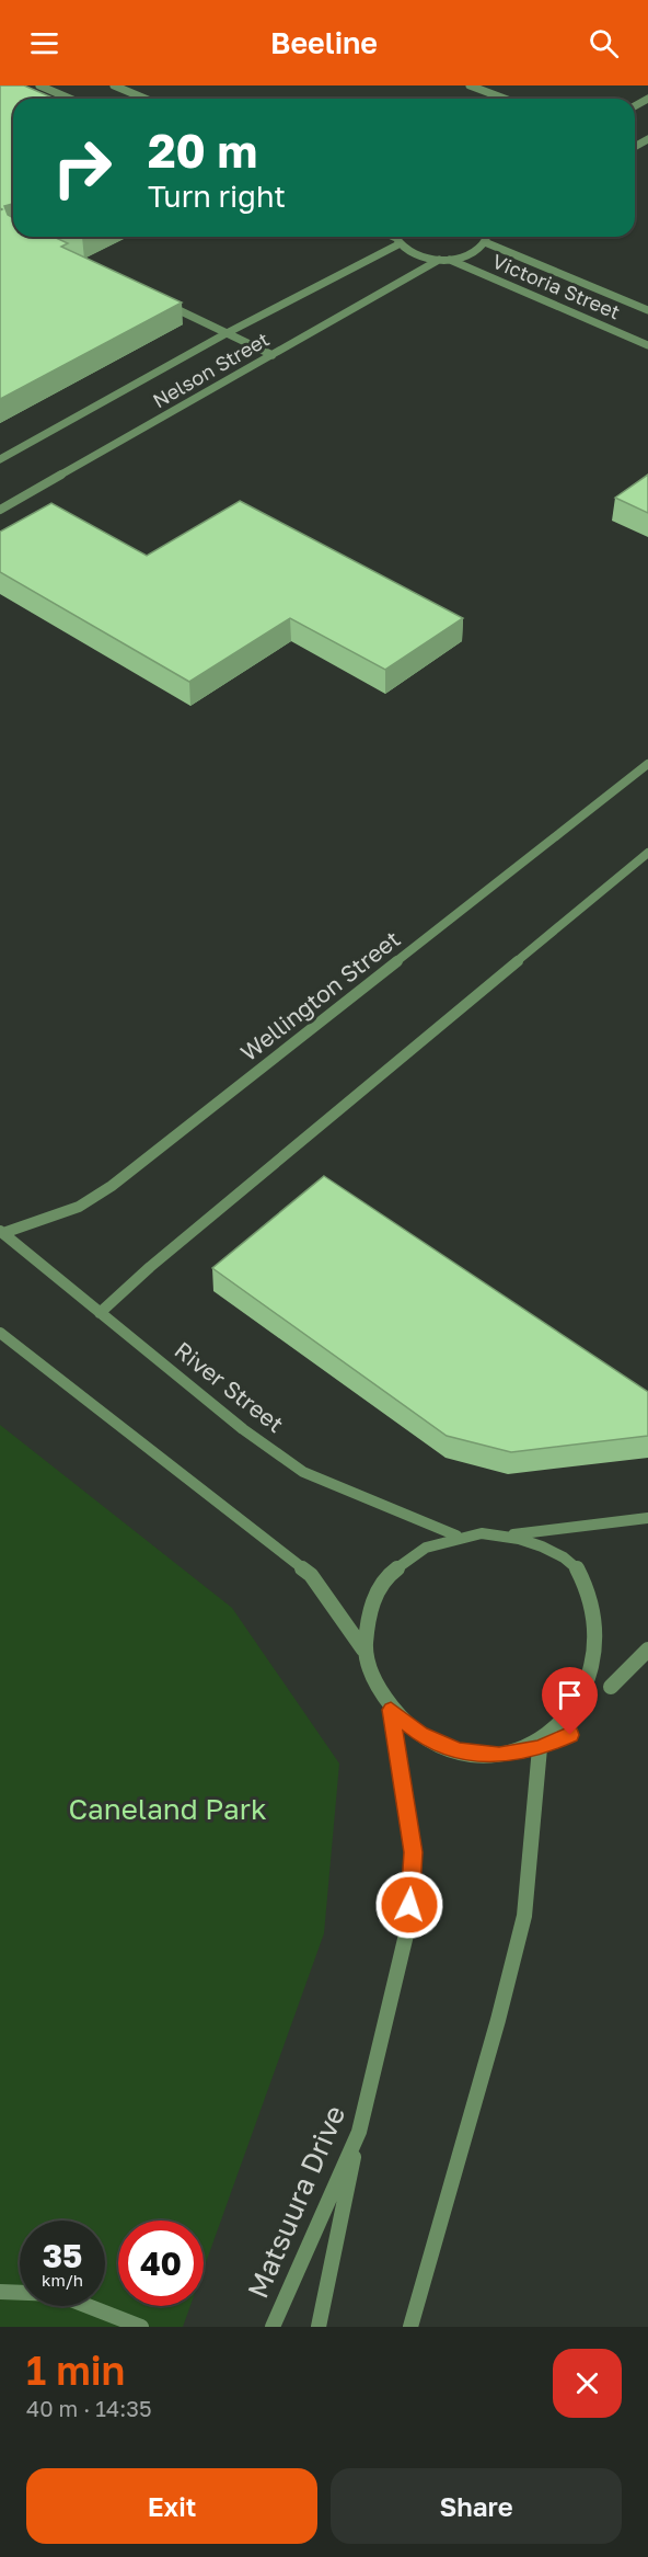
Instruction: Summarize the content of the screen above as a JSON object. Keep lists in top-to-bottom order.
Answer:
{
  "streets": {
    "street": [
      "Victoria Street",
      "Nelson Street",
      "Wellington Street",
      "River Street",
      "Matsuura Drive"
    ]
  },
  "crossings": [
    ["Wellington Street", "River Street"]
  ],
  "parks": ["Caneland Park"],
  "page": {
    "header": "Beeline",
    "turn": ["20 m", "Turn right"],
    "speed": "35 km/h",
    "limit": "40",
    "heading": ["1 min", "40 m · 14:35"],
    "buttons": ["Exit", "Share"]
  }
}
